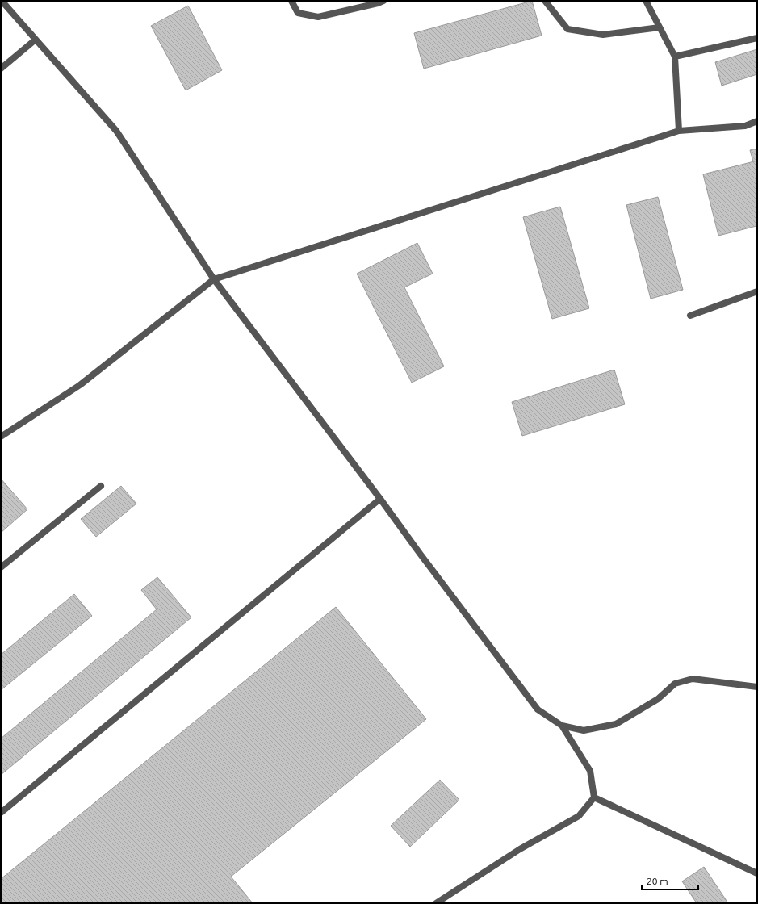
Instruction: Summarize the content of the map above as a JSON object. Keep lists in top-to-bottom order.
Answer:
{
  "scale_bar": "20 m"
}
